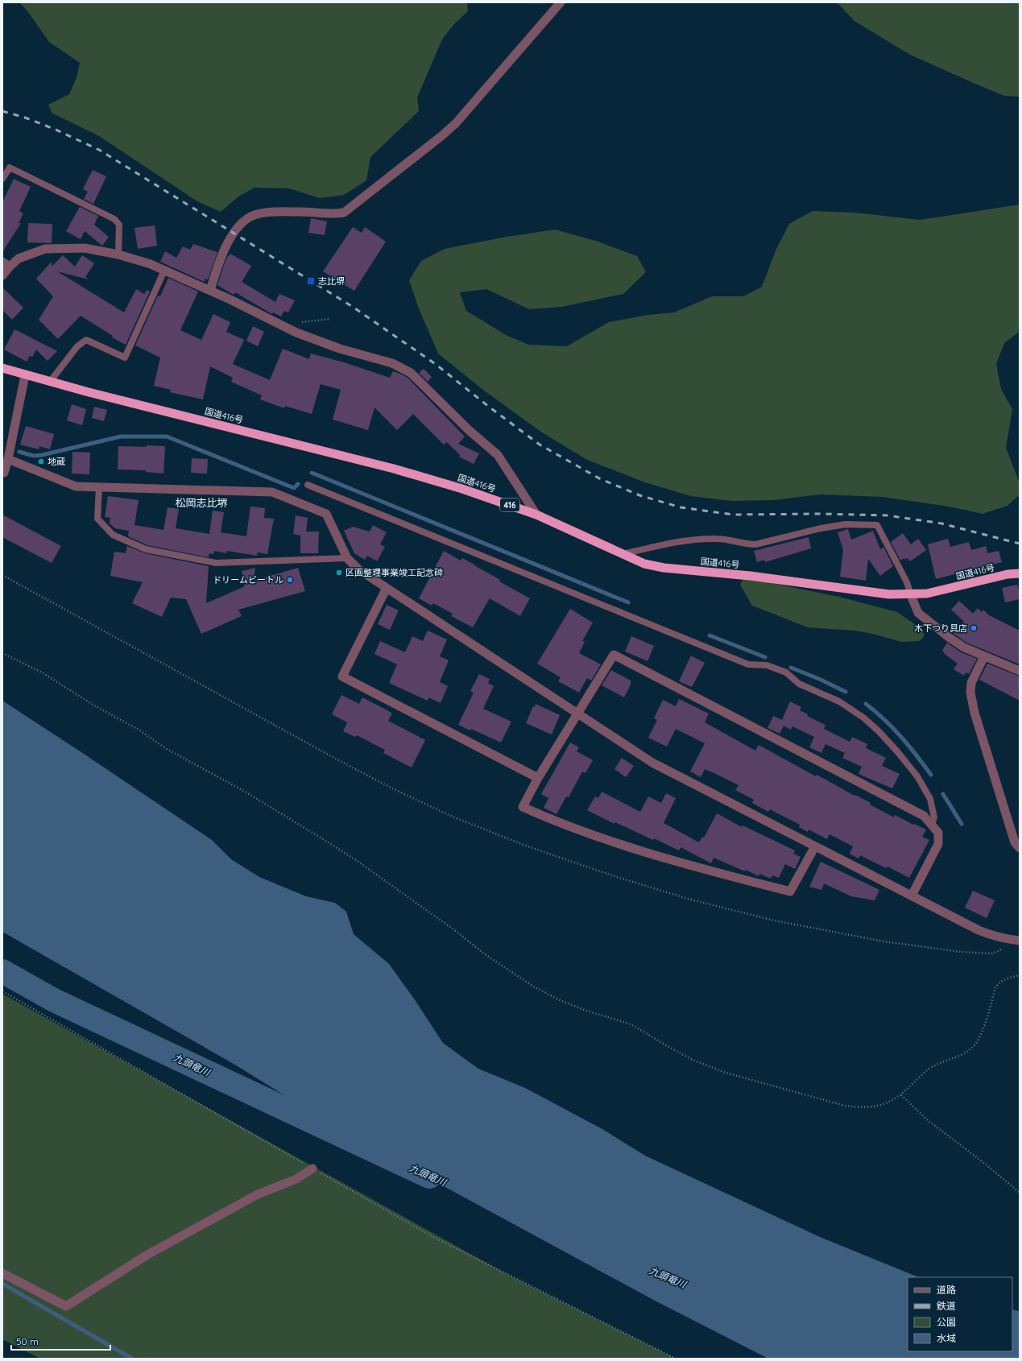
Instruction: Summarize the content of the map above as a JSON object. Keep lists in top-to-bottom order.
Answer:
{
  "streets": {
    "highway": ["国道416号", "416"]
  },
  "districts": ["松岡志比堺"],
  "water": ["九頭竜川"],
  "places": {
    "transit": ["志比堺"],
    "other": [
      "地蔵",
      "区画整理事業竣工記念碑",
      "ドリームビートル",
      "木下つり具店"
    ]
  },
  "legend": [
    "道路",
    "鉄道",
    "公園",
    "水域"
  ],
  "scale_bar": "50 m"
}
